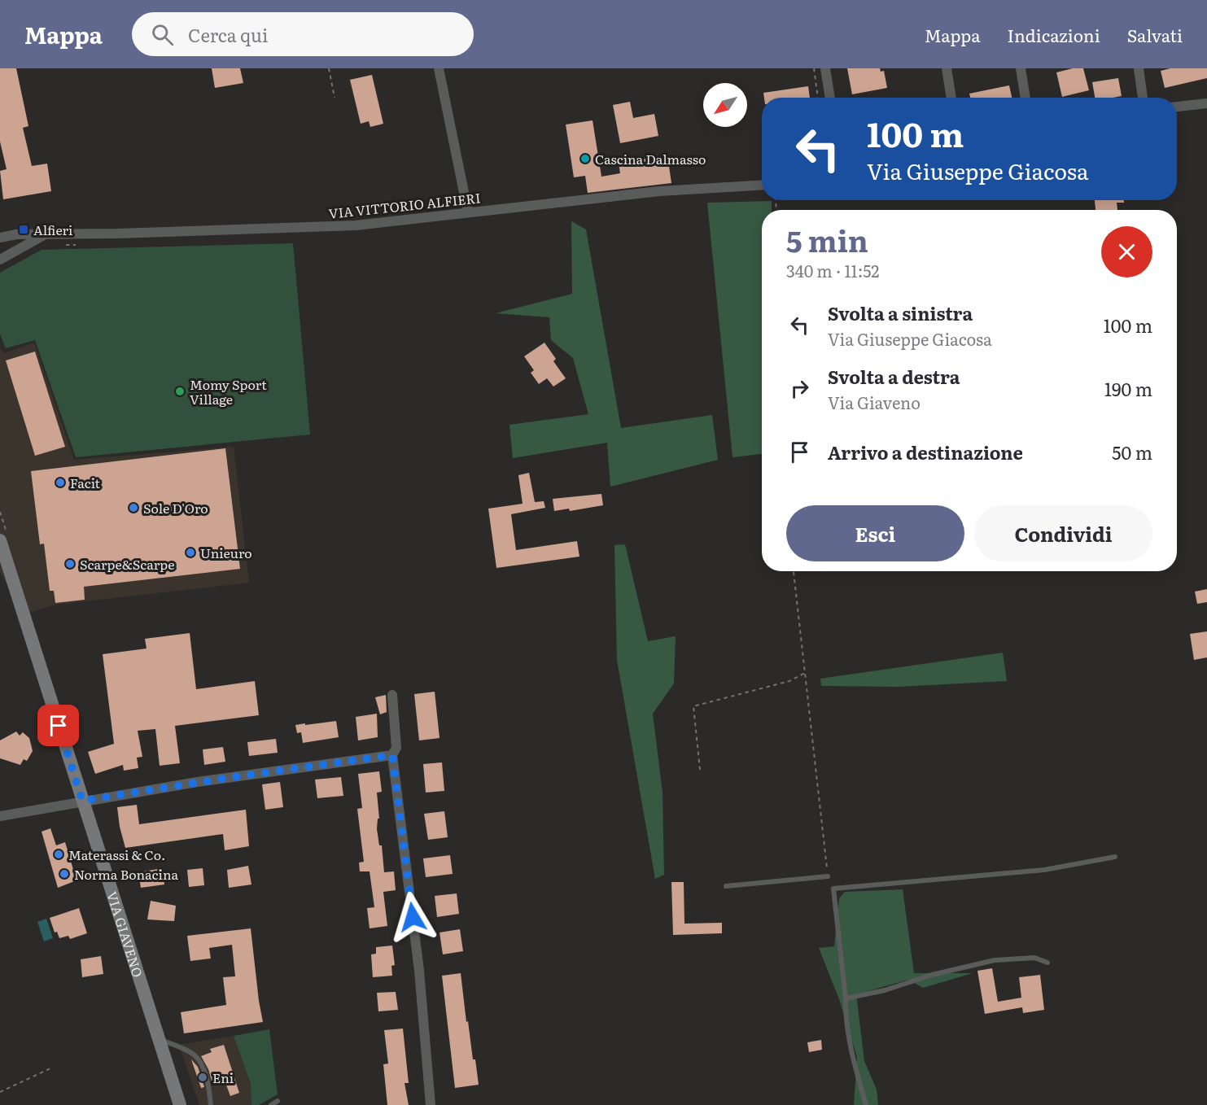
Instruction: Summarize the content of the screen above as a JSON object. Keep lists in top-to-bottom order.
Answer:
{
  "streets": {
    "main road": ["VIA GIAVENO"],
    "street": ["VIA VITTORIO ALFIERI"]
  },
  "places": {
    "other": [
      "Cascina Dalmasso",
      "Momy Sport Village",
      "Facit",
      "Sole D'Oro",
      "Unieuro",
      "Scarpe&Scarpe",
      "Materassi & Co.",
      "Norma Bonacina",
      "Eni"
    ],
    "transit": ["Alfieri"]
  },
  "north": "bottom left",
  "page": {
    "header": "Mappa",
    "search": "Cerca qui",
    "nav": ["Mappa", "Indicazioni", "Salvati"],
    "turn": ["100 m", "Via Giuseppe Giacosa"],
    "heading": ["5 min", "340 m · 11:52"],
    "list": [
      {
        "name": "Svolta a sinistra",
        "note": "Via Giuseppe Giacosa",
        "value": "100 m"
      },
      {
        "name": "Svolta a destra",
        "note": "Via Giaveno",
        "value": "190 m"
      },
      {
        "name": "Arrivo a destinazione",
        "value": "50 m"
      }
    ],
    "buttons": ["Esci", "Condividi"]
  }
}
